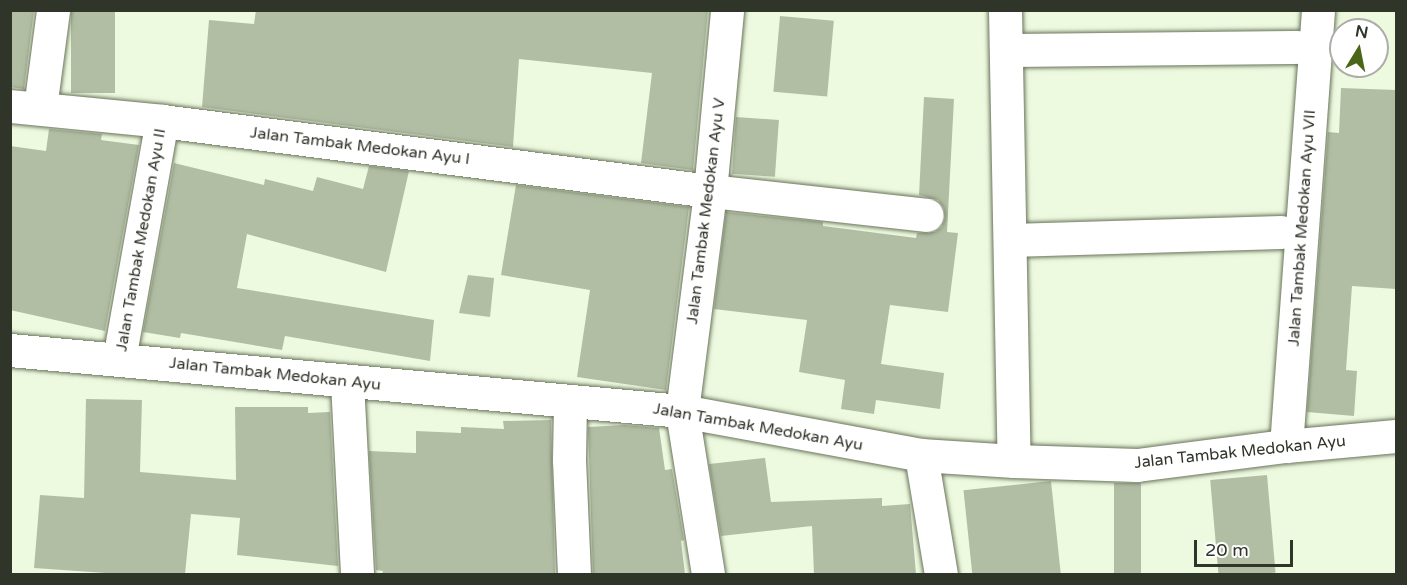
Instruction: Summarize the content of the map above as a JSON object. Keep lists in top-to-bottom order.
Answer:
{
  "streets": {
    "street": [
      "Jalan Tambak Medokan Ayu I",
      "Jalan Tambak Medokan Ayu V",
      "Jalan Tambak Medokan Ayu VII",
      "Jalan Tambak Medokan Ayu II",
      "Jalan Tambak Medokan Ayu"
    ]
  },
  "crossings": [
    ["Jalan Tambak Medokan Ayu I", "Jalan Tambak Medokan Ayu V"],
    ["Jalan Tambak Medokan Ayu I", "Jalan Tambak Medokan Ayu II"],
    ["Jalan Tambak Medokan Ayu V", "Jalan Tambak Medokan Ayu"],
    ["Jalan Tambak Medokan Ayu VII", "Jalan Tambak Medokan Ayu"],
    ["Jalan Tambak Medokan Ayu II", "Jalan Tambak Medokan Ayu"]
  ],
  "scale_bar": "20 m",
  "north": "top"
}
